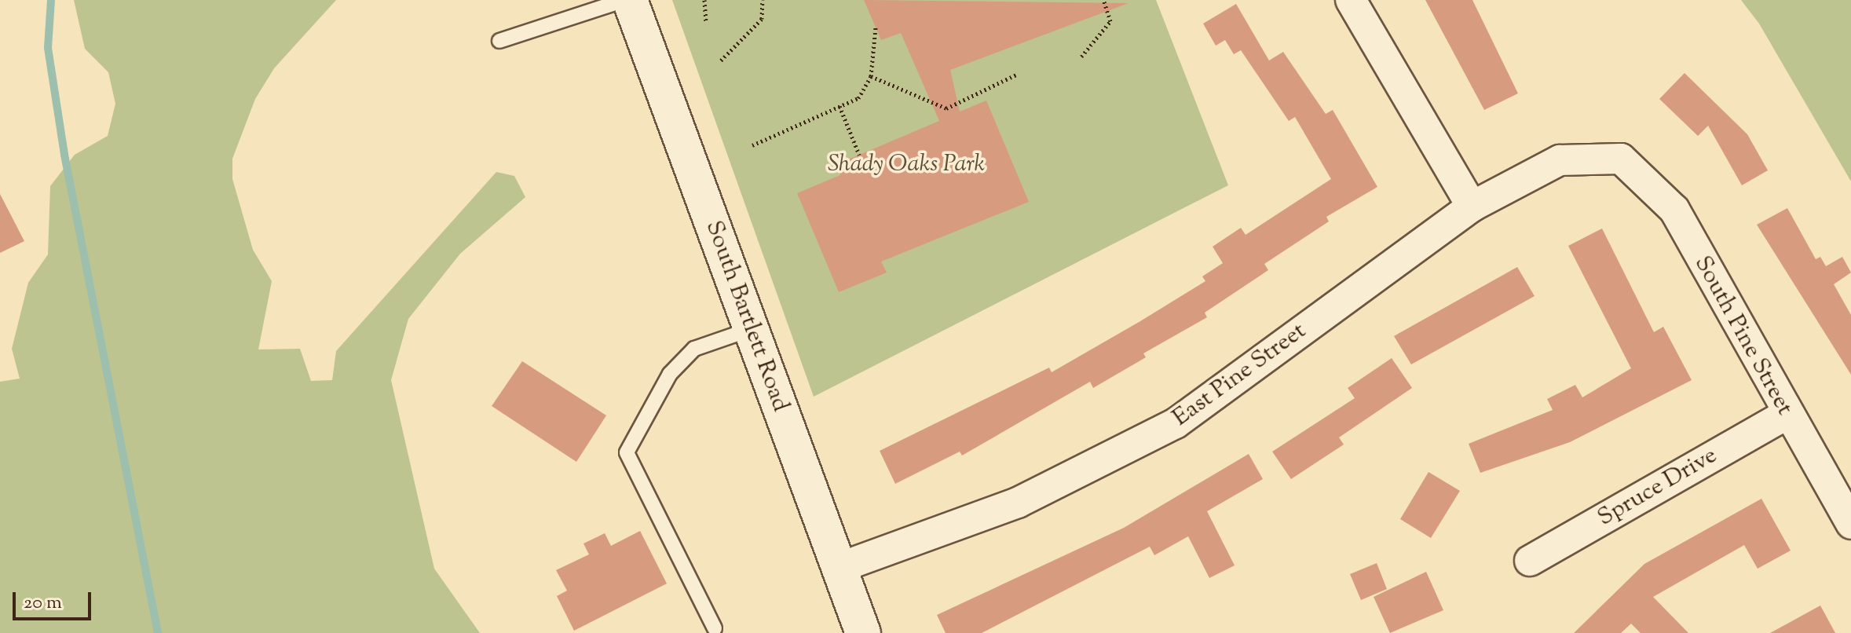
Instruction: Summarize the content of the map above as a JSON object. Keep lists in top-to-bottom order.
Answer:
{
  "streets": {
    "main road": ["South Bartlett Road"],
    "street": ["South Pine Street", "East Pine Street", "Spruce Drive"]
  },
  "crossings": [
    ["South Bartlett Road", "East Pine Street"],
    ["South Pine Street", "East Pine Street"],
    ["South Pine Street", "Spruce Drive"]
  ],
  "parks": ["Shady Oaks Park"],
  "scale_bar": "20 m"
}
